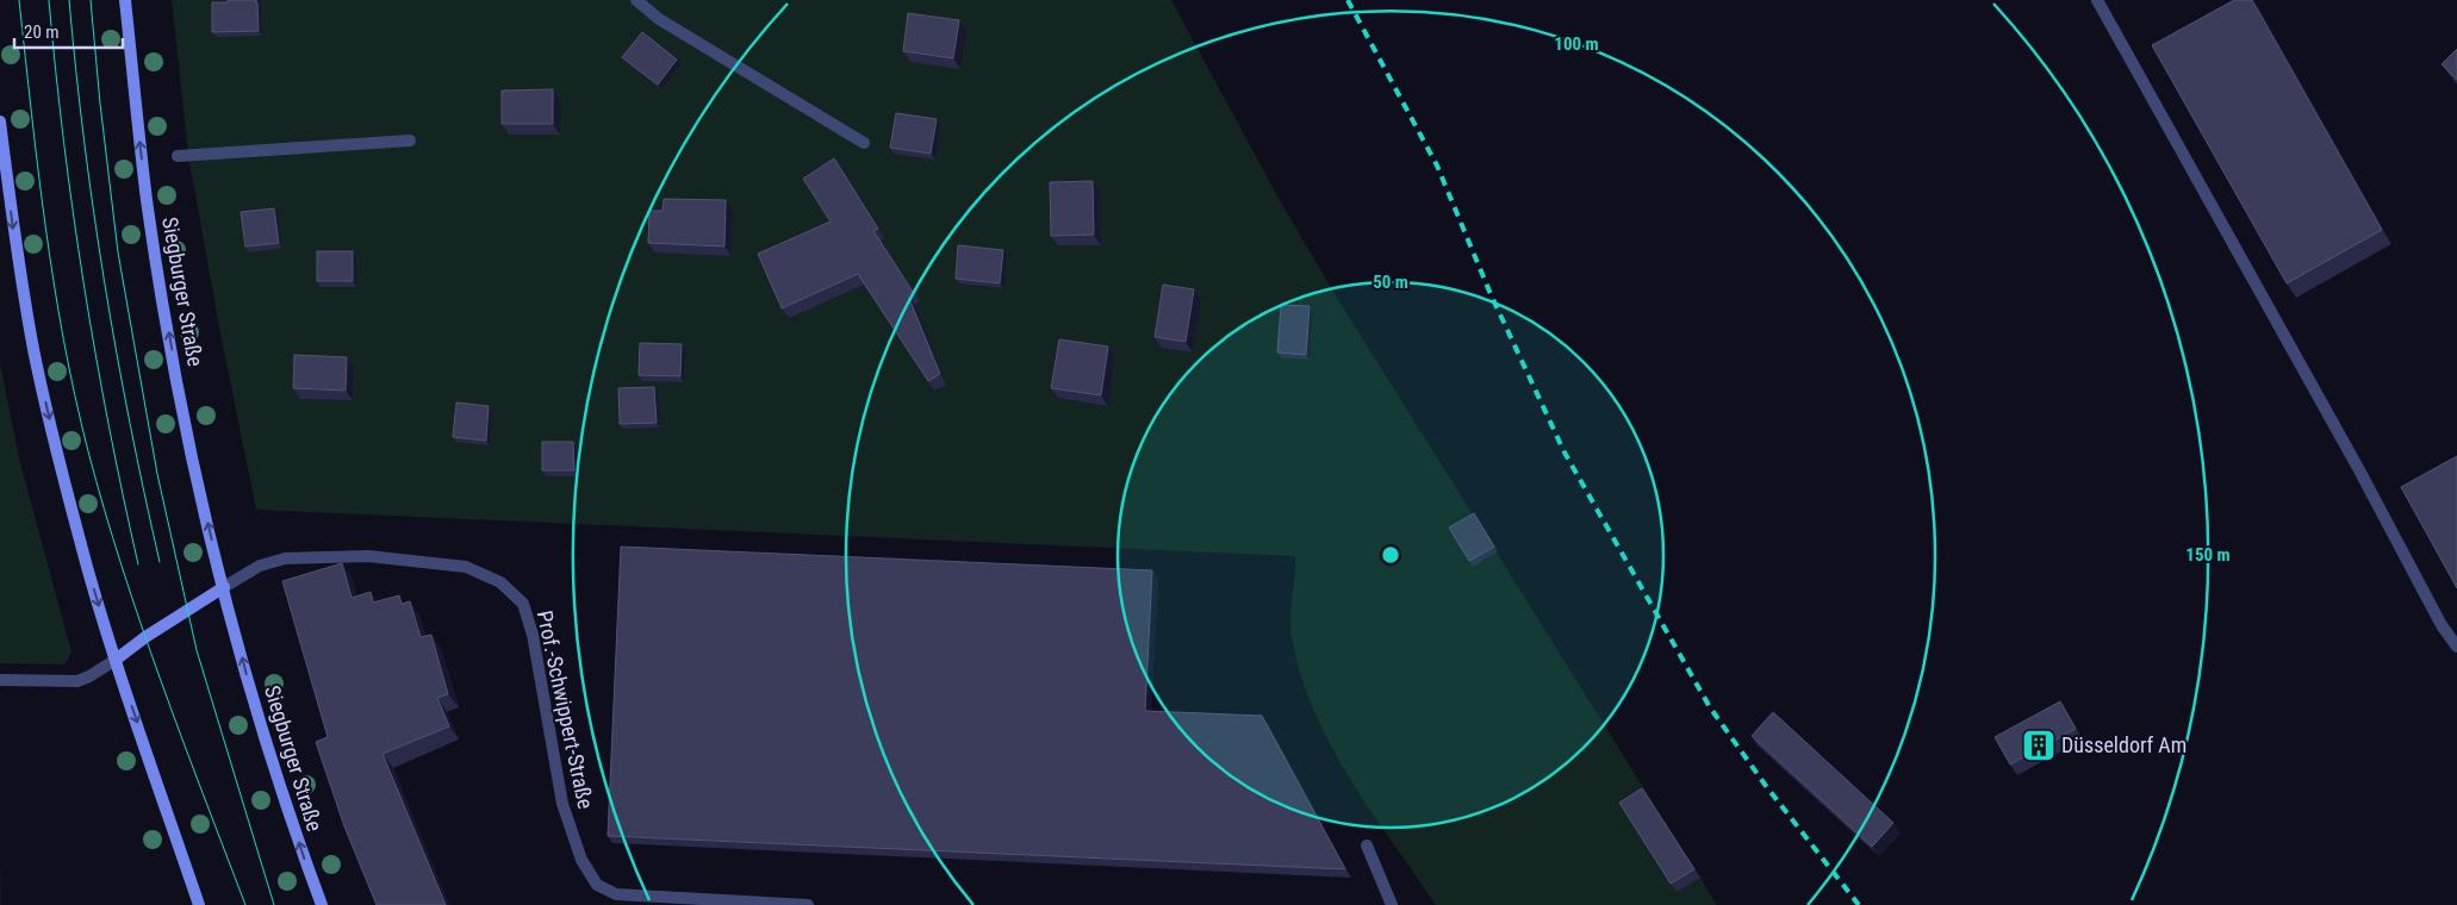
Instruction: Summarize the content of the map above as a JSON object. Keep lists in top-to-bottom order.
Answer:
{
  "streets": {
    "main road": ["Siegburger Straße"],
    "street": ["Prof.-Schwippert-Straße"]
  },
  "crossings": [
    ["Siegburger Straße", "Prof.-Schwippert-Straße"]
  ],
  "one_way": ["Siegburger Straße"],
  "places": {
    "building": ["Düsseldorf Am"]
  },
  "scale_bar": "20 m",
  "rings": ["100 m", "50 m", "150 m"]
}
